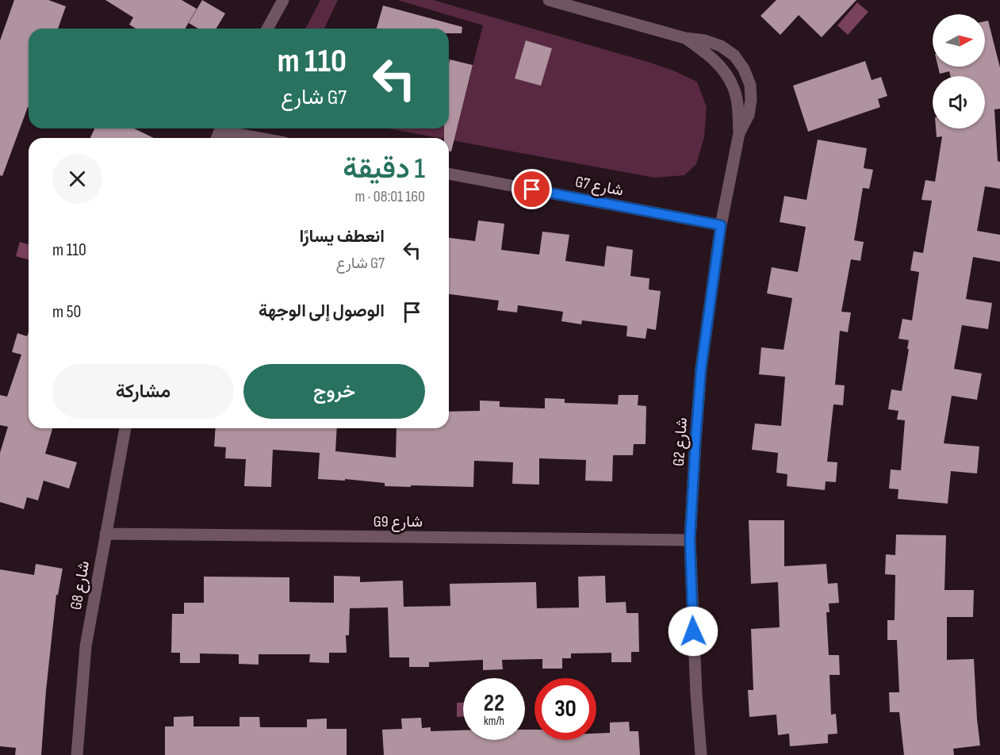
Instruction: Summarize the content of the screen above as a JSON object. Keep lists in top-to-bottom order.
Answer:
{
  "streets": {
    "street": [
      "G7 شارع",
      "G2 شارع",
      "G9 شارع",
      "G8 شارع"
    ]
  },
  "crossings": [
    ["G7 شارع", "G2 شارع"],
    ["G2 شارع", "G9 شارع"],
    ["G9 شارع", "G8 شارع"]
  ],
  "north": "right",
  "page": {
    "turn": ["110 m", "G7 شارع"],
    "heading": ["1 دقيقة", "160 m · 08:01"],
    "list": [
      {
        "name": "انعطف يسارًا",
        "note": "G7 شارع",
        "value": "110 m"
      },
      {
        "name": "الوصول إلى الوجهة",
        "value": "50 m"
      }
    ],
    "buttons": ["خروج", "مشاركة"],
    "speed": "22 km/h",
    "limit": "30"
  }
}
